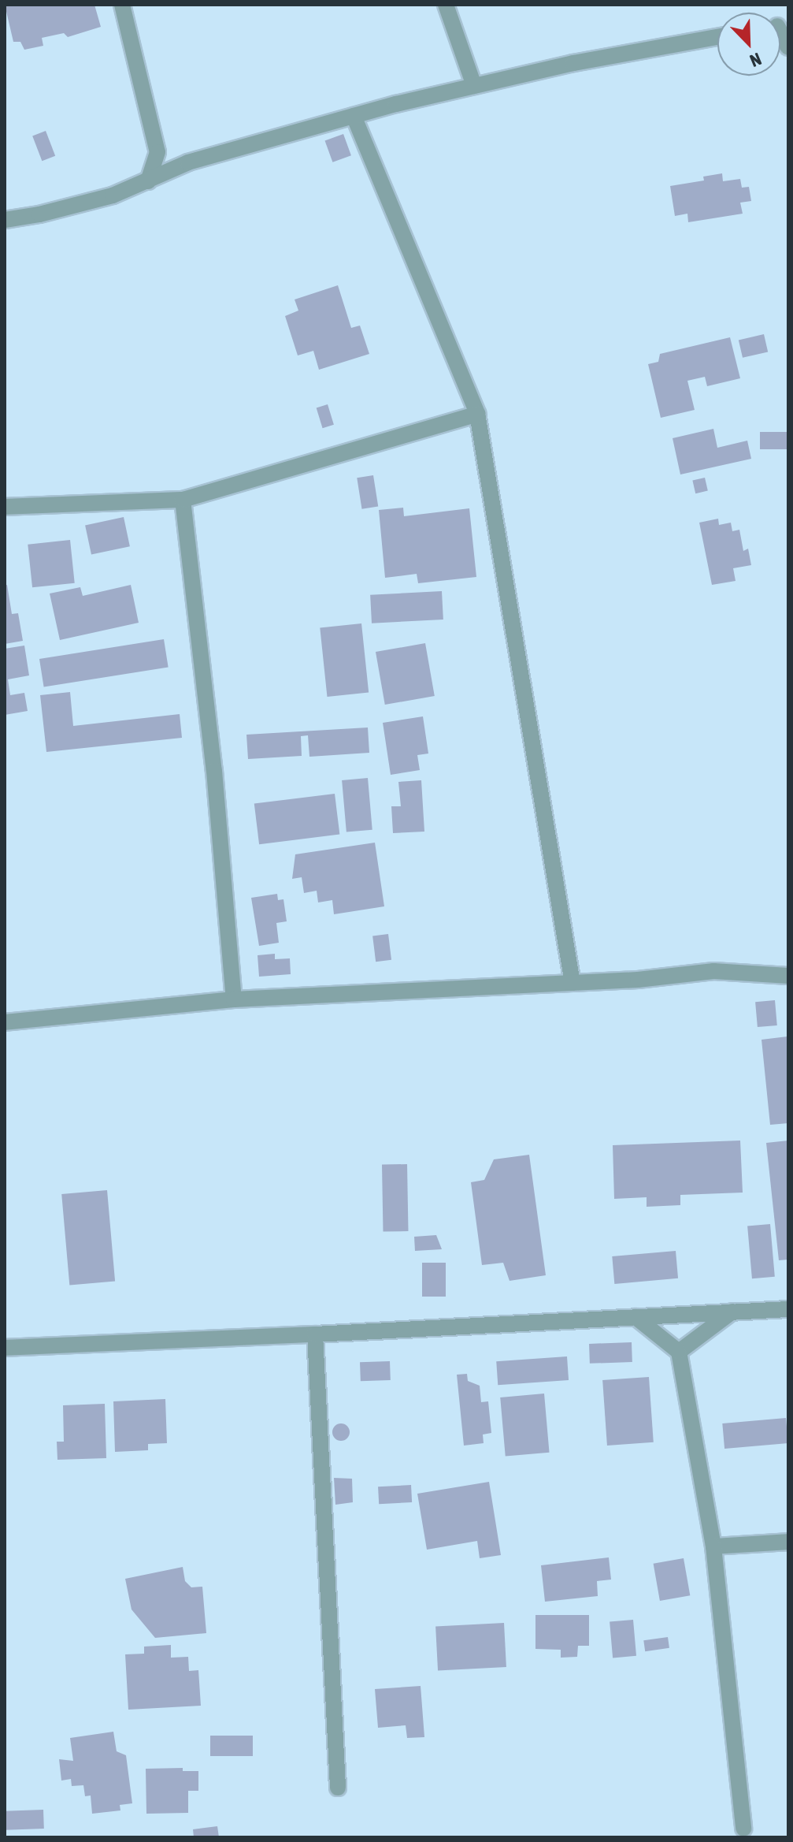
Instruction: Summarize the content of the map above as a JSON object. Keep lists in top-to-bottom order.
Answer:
{
  "north": "bottom right"
}
